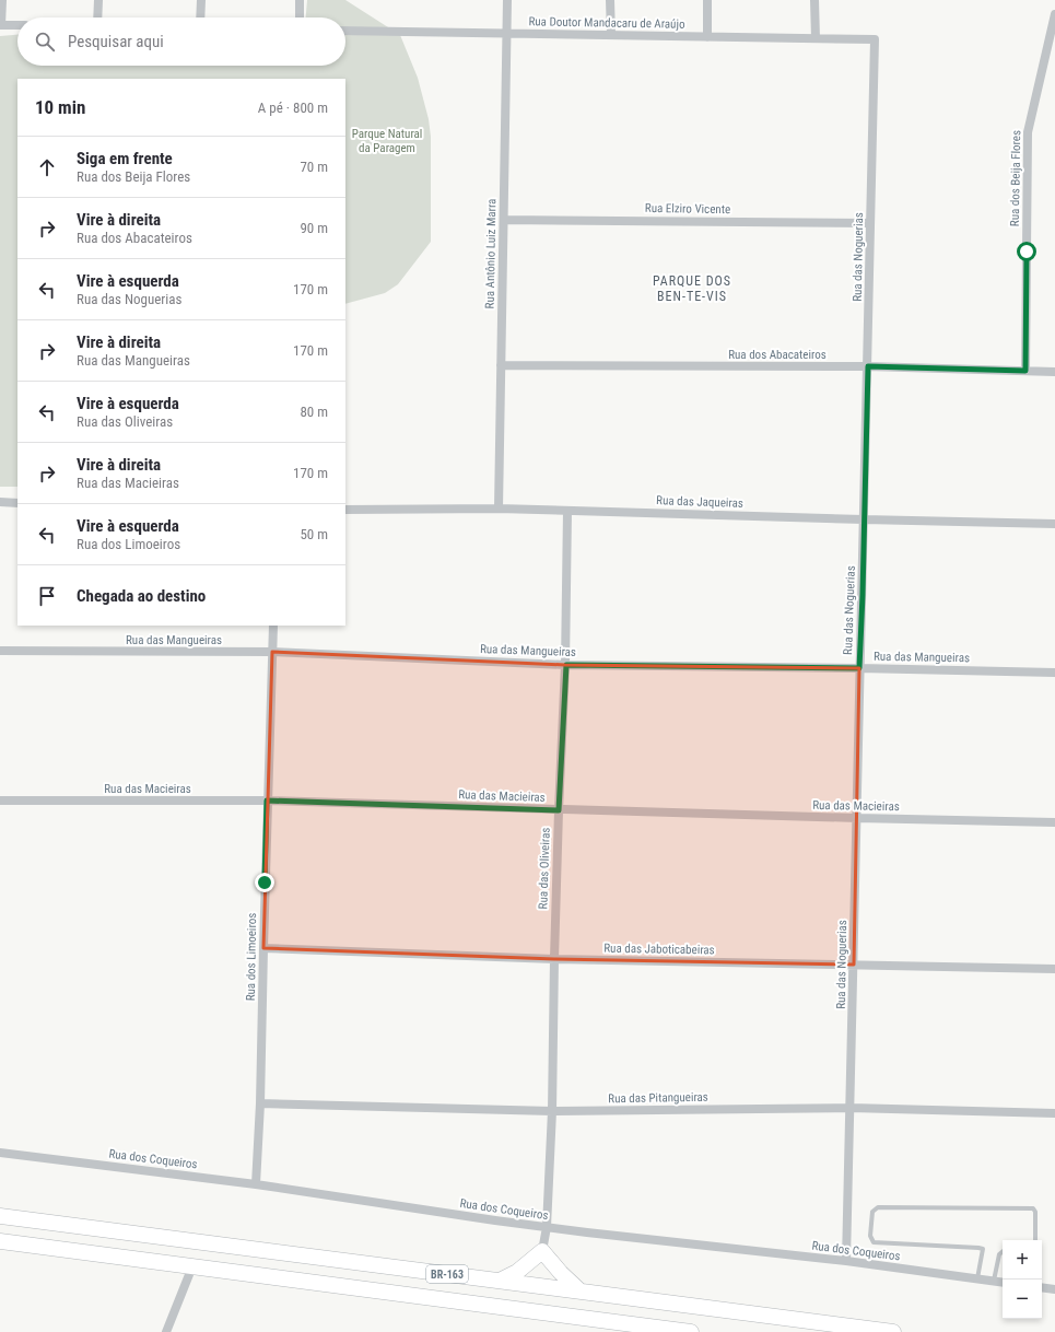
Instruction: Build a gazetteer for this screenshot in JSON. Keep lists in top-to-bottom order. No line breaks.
{"streets":{"highway":["BR-163"],"street":["Rua Doutor Mandacaru de Araújo","Rua dos Beija Flores","Rua Elziro Vicente","Rua Antônio Luiz Marra","Rua das Noguerias","Rua dos Abacateiros","Rua das Jaqueiras","Rua das Mangueiras","Rua das Macieiras","Rua das Oliveiras","Rua das Jaboticabeiras","Rua dos Limoeiros","Rua das Pitangueiras","Rua dos Coqueiros"]},"crossings":[["Rua Doutor Mandacaru de Araújo","Rua Antônio Luiz Marra"],["Rua Doutor Mandacaru de Araújo","Rua das Noguerias"],["Rua dos Beija Flores","Rua dos Abacateiros"],["Rua Elziro Vicente","Rua Antônio Luiz Marra"],["Rua Elziro Vicente","Rua das Noguerias"],["Rua Antônio Luiz Marra","Rua dos Abacateiros"],["Rua Antônio Luiz Marra","Rua das Jaqueiras"],["Rua das Noguerias","Rua dos Abacateiros"],["Rua das Noguerias","Rua das Jaqueiras"],["Rua das Noguerias","Rua das Mangueiras"],["Rua das Noguerias","Rua das Macieiras"],["Rua das Noguerias","Rua das Jaboticabeiras"],["Rua das Noguerias","Rua das Pitangueiras"],["Rua das Noguerias","Rua dos Coqueiros"],["Rua das Jaqueiras","Rua das Oliveiras"],["Rua das Mangueiras","Rua das Oliveiras"],["Rua das Mangueiras","Rua dos Limoeiros"],["Rua das Macieiras","Rua das Oliveiras"],["Rua das Macieiras","Rua dos Limoeiros"],["Rua das Oliveiras","Rua das Jaboticabeiras"],["Rua das Oliveiras","Rua das Pitangueiras"],["Rua das Oliveiras","Rua dos Coqueiros"],["Rua das Jaboticabeiras","Rua dos Limoeiros"],["Rua dos Limoeiros","Rua das Pitangueiras"],["Rua dos Limoeiros","Rua dos Coqueiros"]],"districts":["PARQUE DOS BEN-TE-VIS"],"parks":["Parque Natural da Paragem"],"page":{"search":"Pesquisar aqui","heading":["10 min","A pé · 800 m"],"list":[["Siga em frente","Rua dos Beija Flores","70 m"],["Vire à direita","Rua dos Abacateiros","90 m"],["Vire à esquerda","Rua das Noguerias","170 m"],["Vire à direita","Rua das Mangueiras","170 m"],["Vire à esquerda","Rua das Oliveiras","80 m"],["Vire à direita","Rua das Macieiras","170 m"],["Vire à esquerda","Rua dos Limoeiros","50 m"],"Chegada ao destino"],"map_buttons":["+","−"]}}
